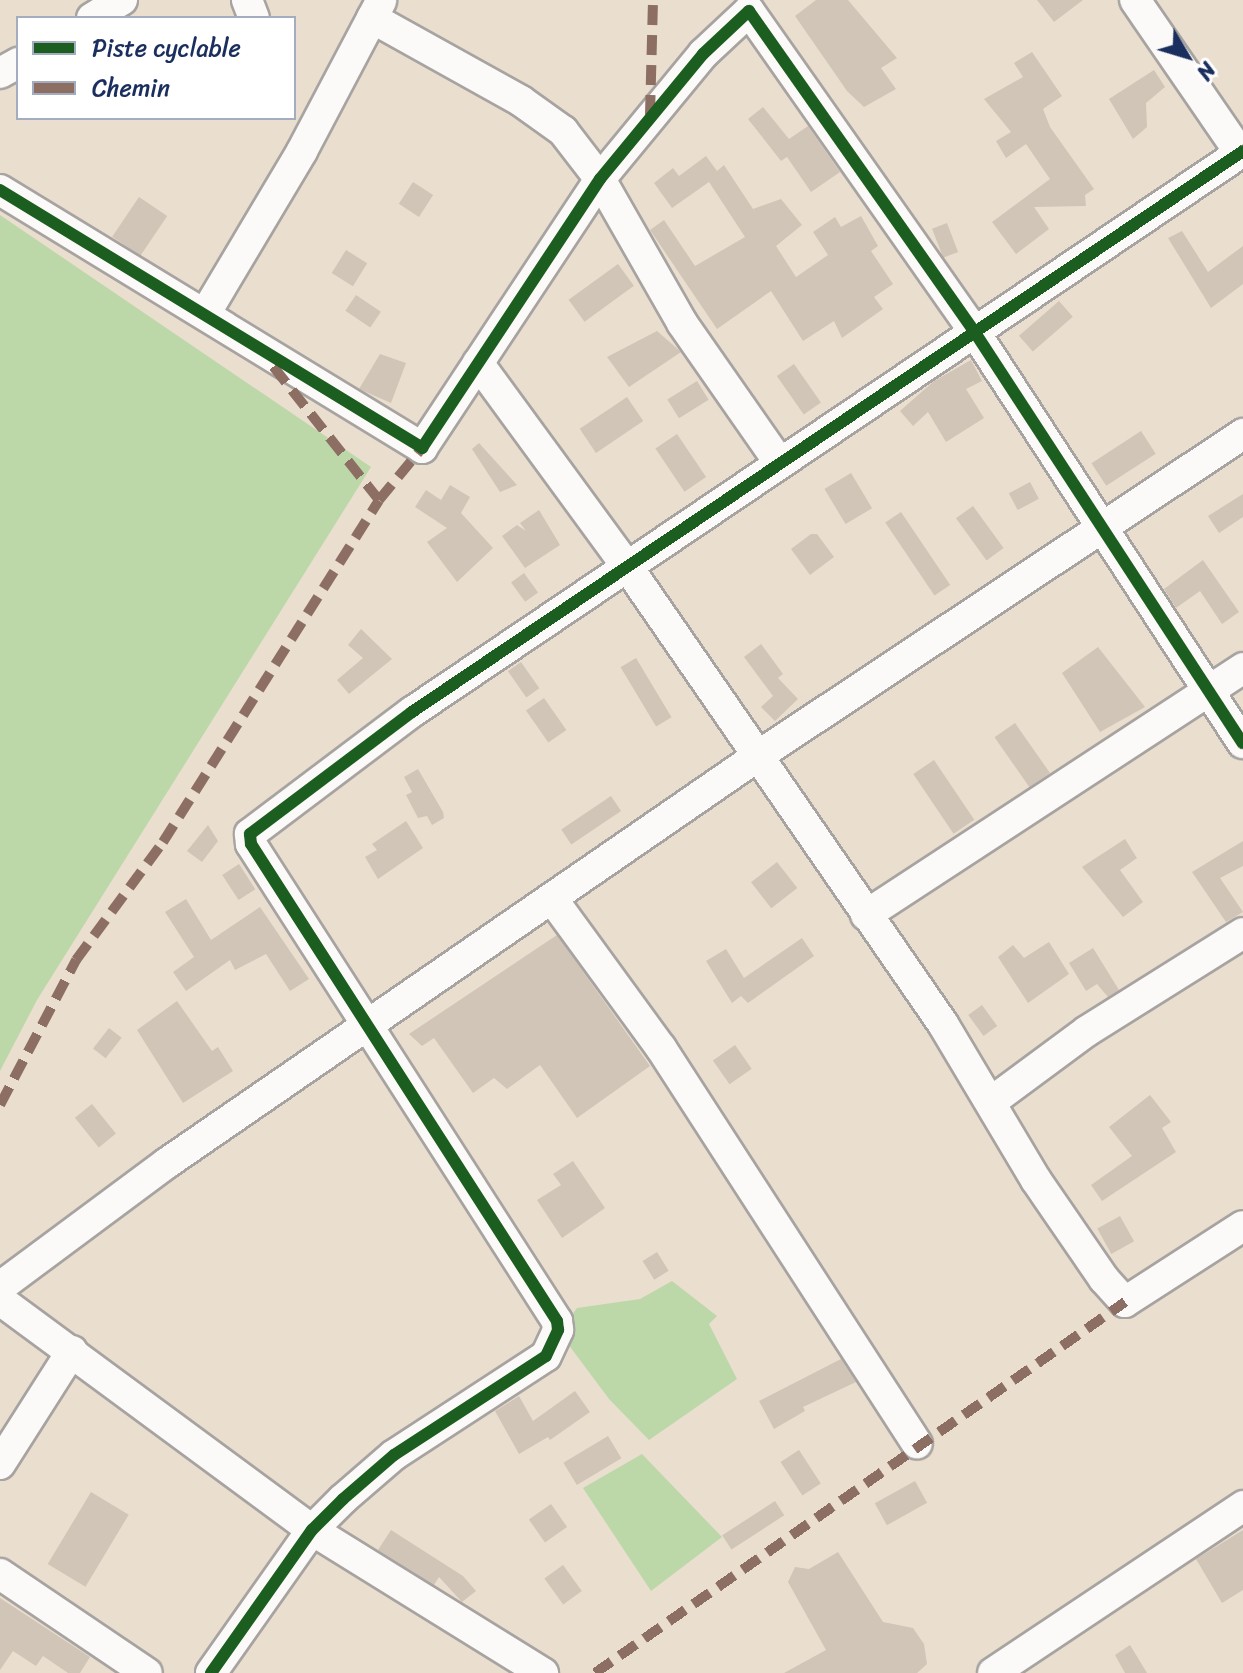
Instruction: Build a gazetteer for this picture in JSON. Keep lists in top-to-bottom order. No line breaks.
{"legend":["Piste cyclable","Chemin"],"north":"bottom right"}
